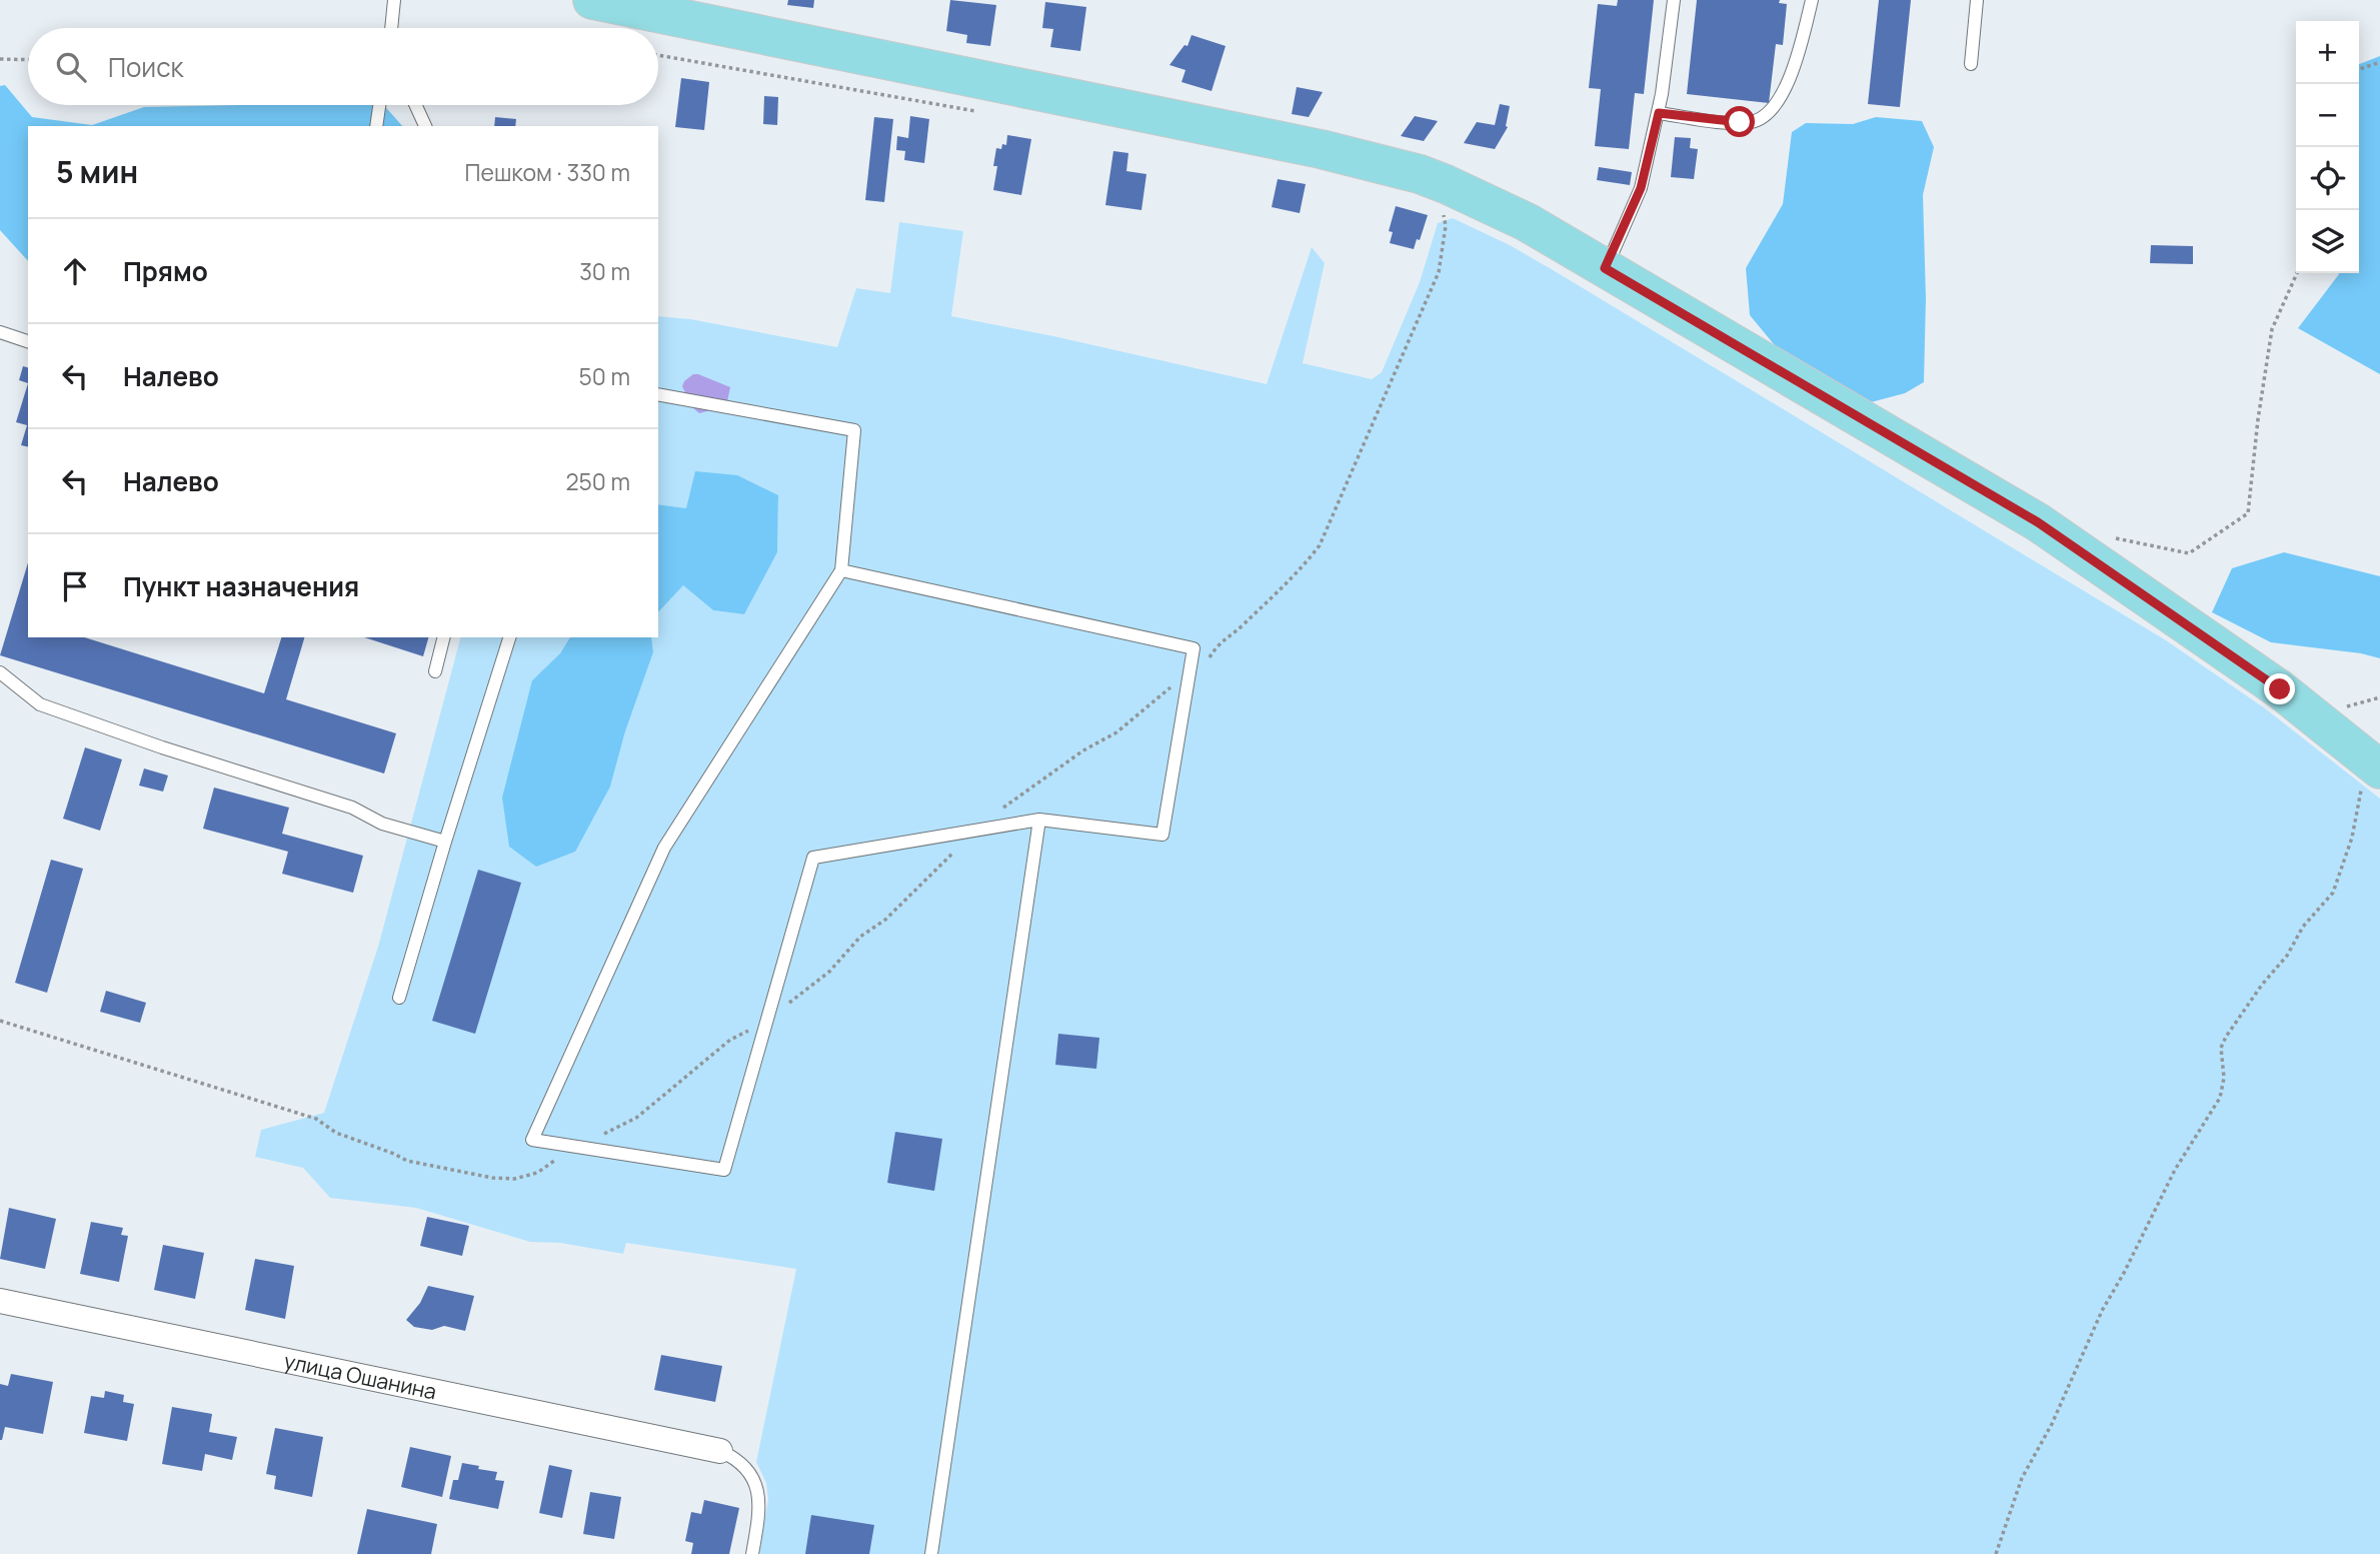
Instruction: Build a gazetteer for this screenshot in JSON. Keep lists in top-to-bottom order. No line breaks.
{"streets":{"street":["улица Ошанина"]},"page":{"map_buttons":["+","−"],"search":"Поиск","heading":["5 мин","Пешком · 330 m"],"list":[["Прямо","30 m"],["Налево","50 m"],["Налево","250 m"],"Пункт назначения"]}}
